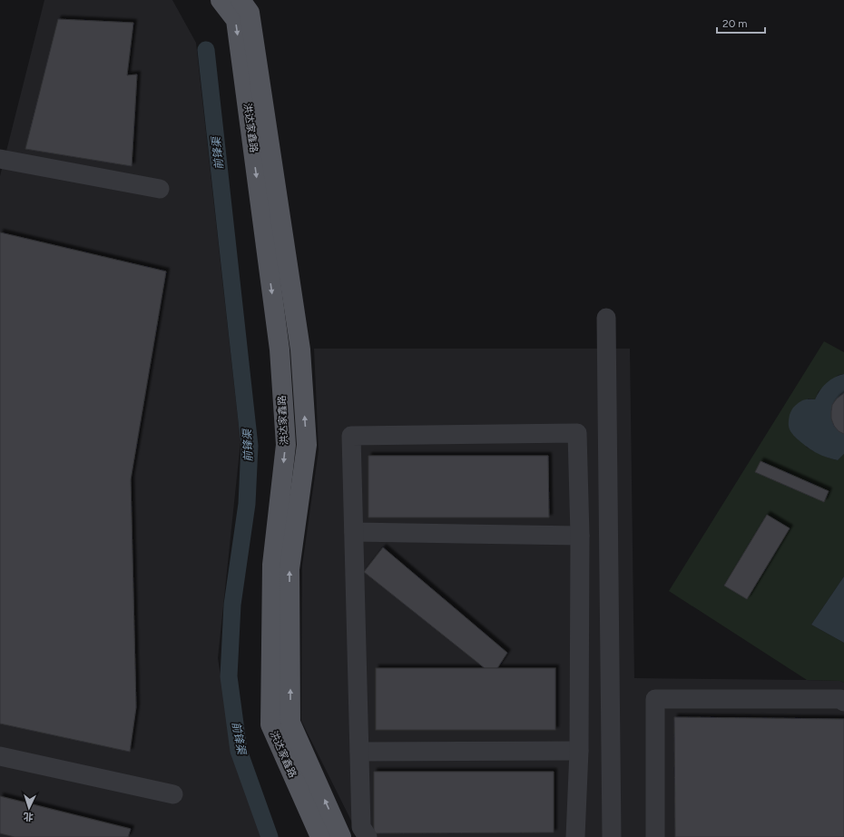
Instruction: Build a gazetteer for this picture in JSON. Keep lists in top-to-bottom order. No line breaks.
{"streets":{"main road":["洪达家鑫路"]},"water":["前锋渠"],"scale_bar":"20 m","north":"bottom"}
